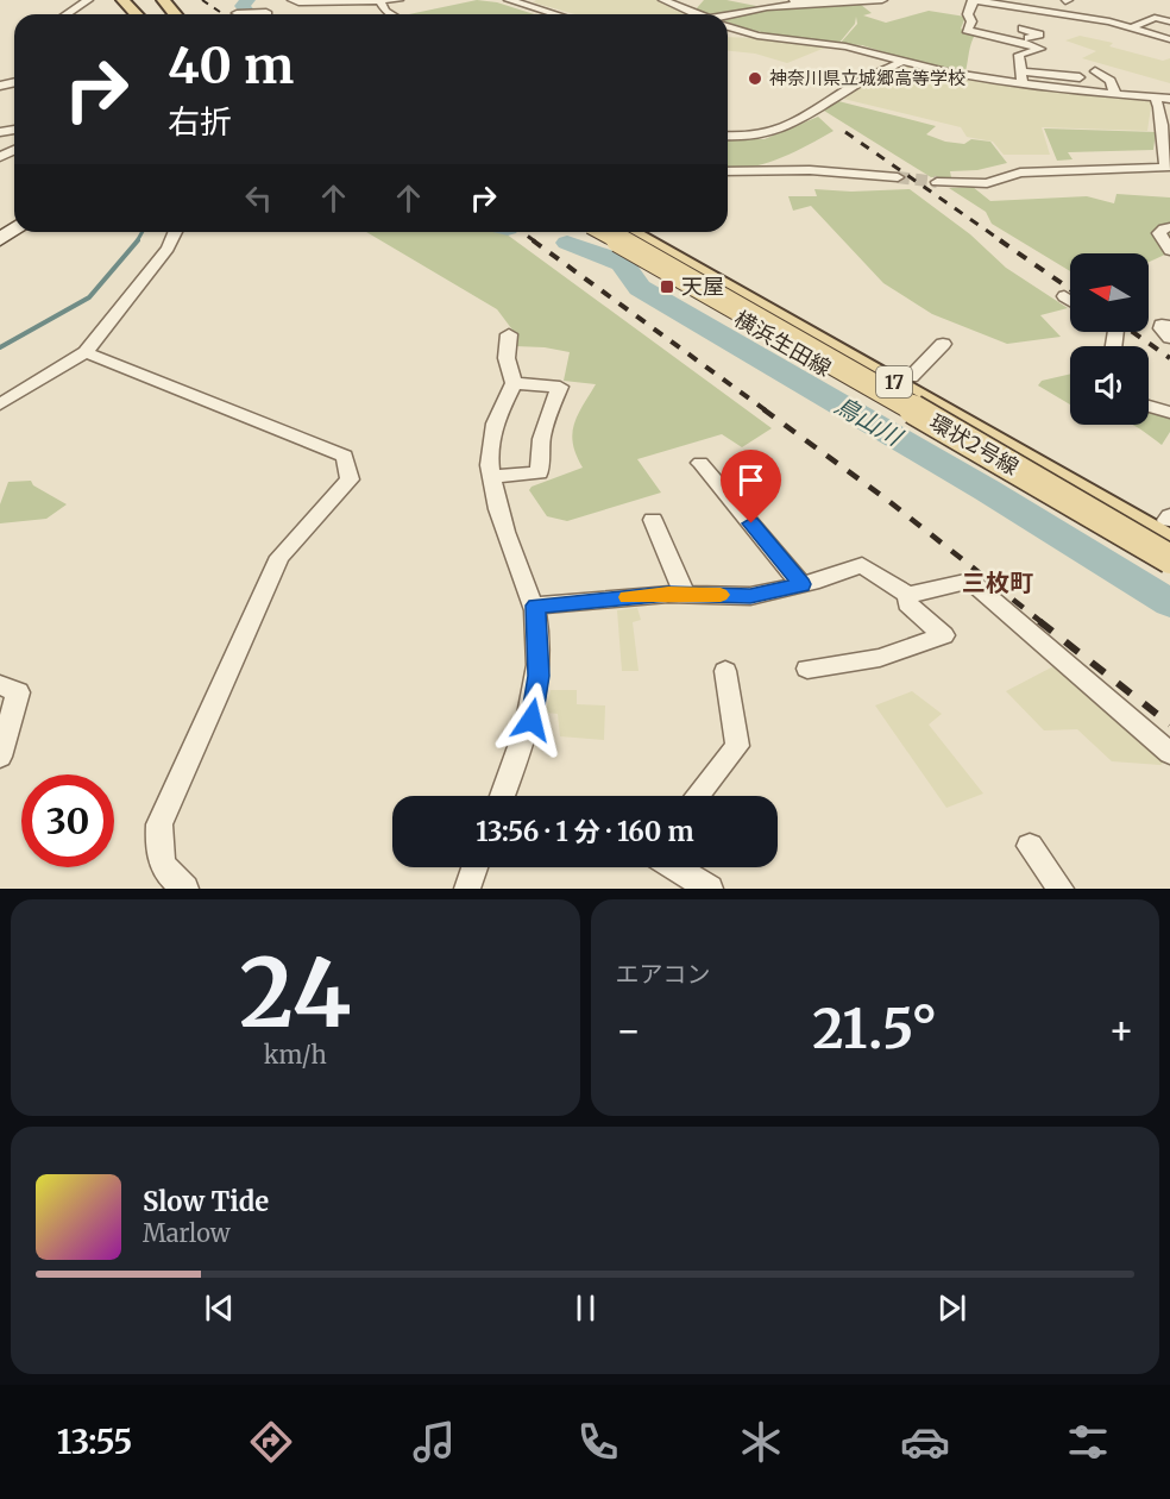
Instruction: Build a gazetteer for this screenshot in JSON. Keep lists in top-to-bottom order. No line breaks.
{"streets":{"main road":["横浜生田線","17","環状2号線"]},"crossings":[["横浜生田線","環状2号線"]],"districts":["三枚町"],"water":["鳥山川"],"places":{"other":["神奈川県立城郷高等学校"],"transit":["天屋"]},"north":"left","page":{"turn":["40 m","右折"],"limit":"30","trip":"13:56 · 1 分 · 160 m","tile":[["24","km/h"],"エアコン"],"heat":["−","21.5°","+"],"song":["Slow Tide","Marlow"],"tabs":"13:55"}}
